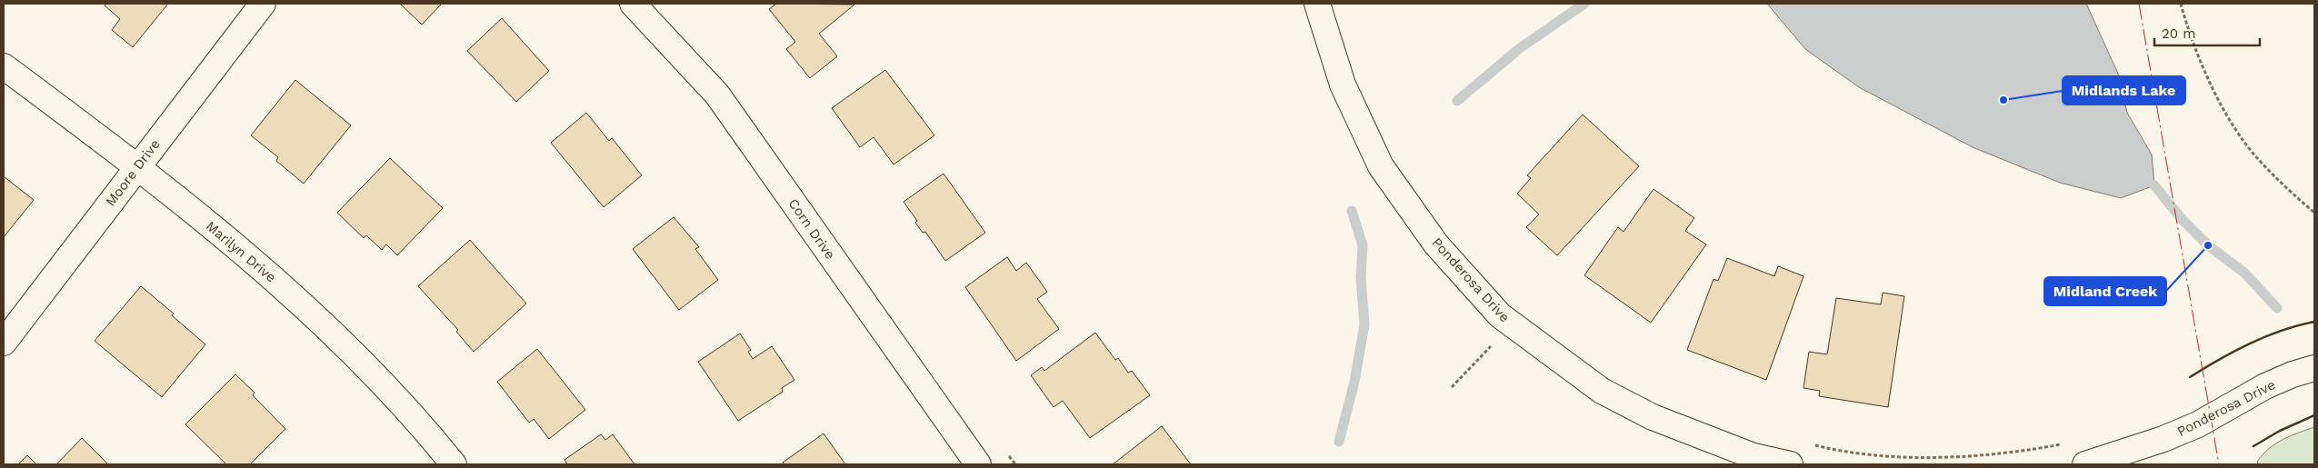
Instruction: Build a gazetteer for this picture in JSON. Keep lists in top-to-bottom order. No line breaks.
{"streets":{"street":["Moore Drive","Corn Drive","Marilyn Drive","Ponderosa Drive"]},"crossings":[["Moore Drive","Marilyn Drive"]],"places":["Midlands Lake","Midland Creek"],"scale_bar":"20 m"}
